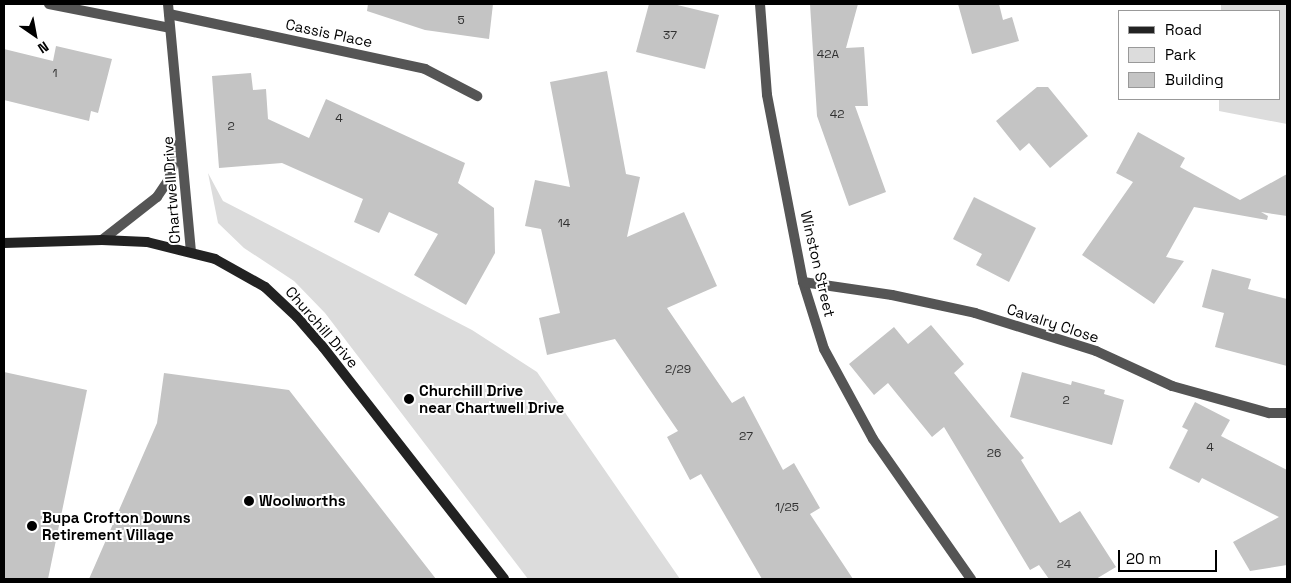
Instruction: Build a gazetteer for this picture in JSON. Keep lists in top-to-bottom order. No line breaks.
{"streets":{"main road":["Churchill Drive"],"street":["Cassis Place","Chartwell Drive","Winston Street","Cavalry Close"]},"crossings":[["Cassis Place","Chartwell Drive"],["Chartwell Drive","Churchill Drive"],["Winston Street","Cavalry Close"]],"places":["Churchill Drive near Chartwell Drive","Woolworths","Bupa Crofton Downs Retirement Village"],"house_numbers":["5","37","42A","1","42","4","2","14","2/29","2","27","4","26","1/25","24"],"legend":["Road","Park","Building"],"scale_bar":"20 m","north":"bottom right"}
